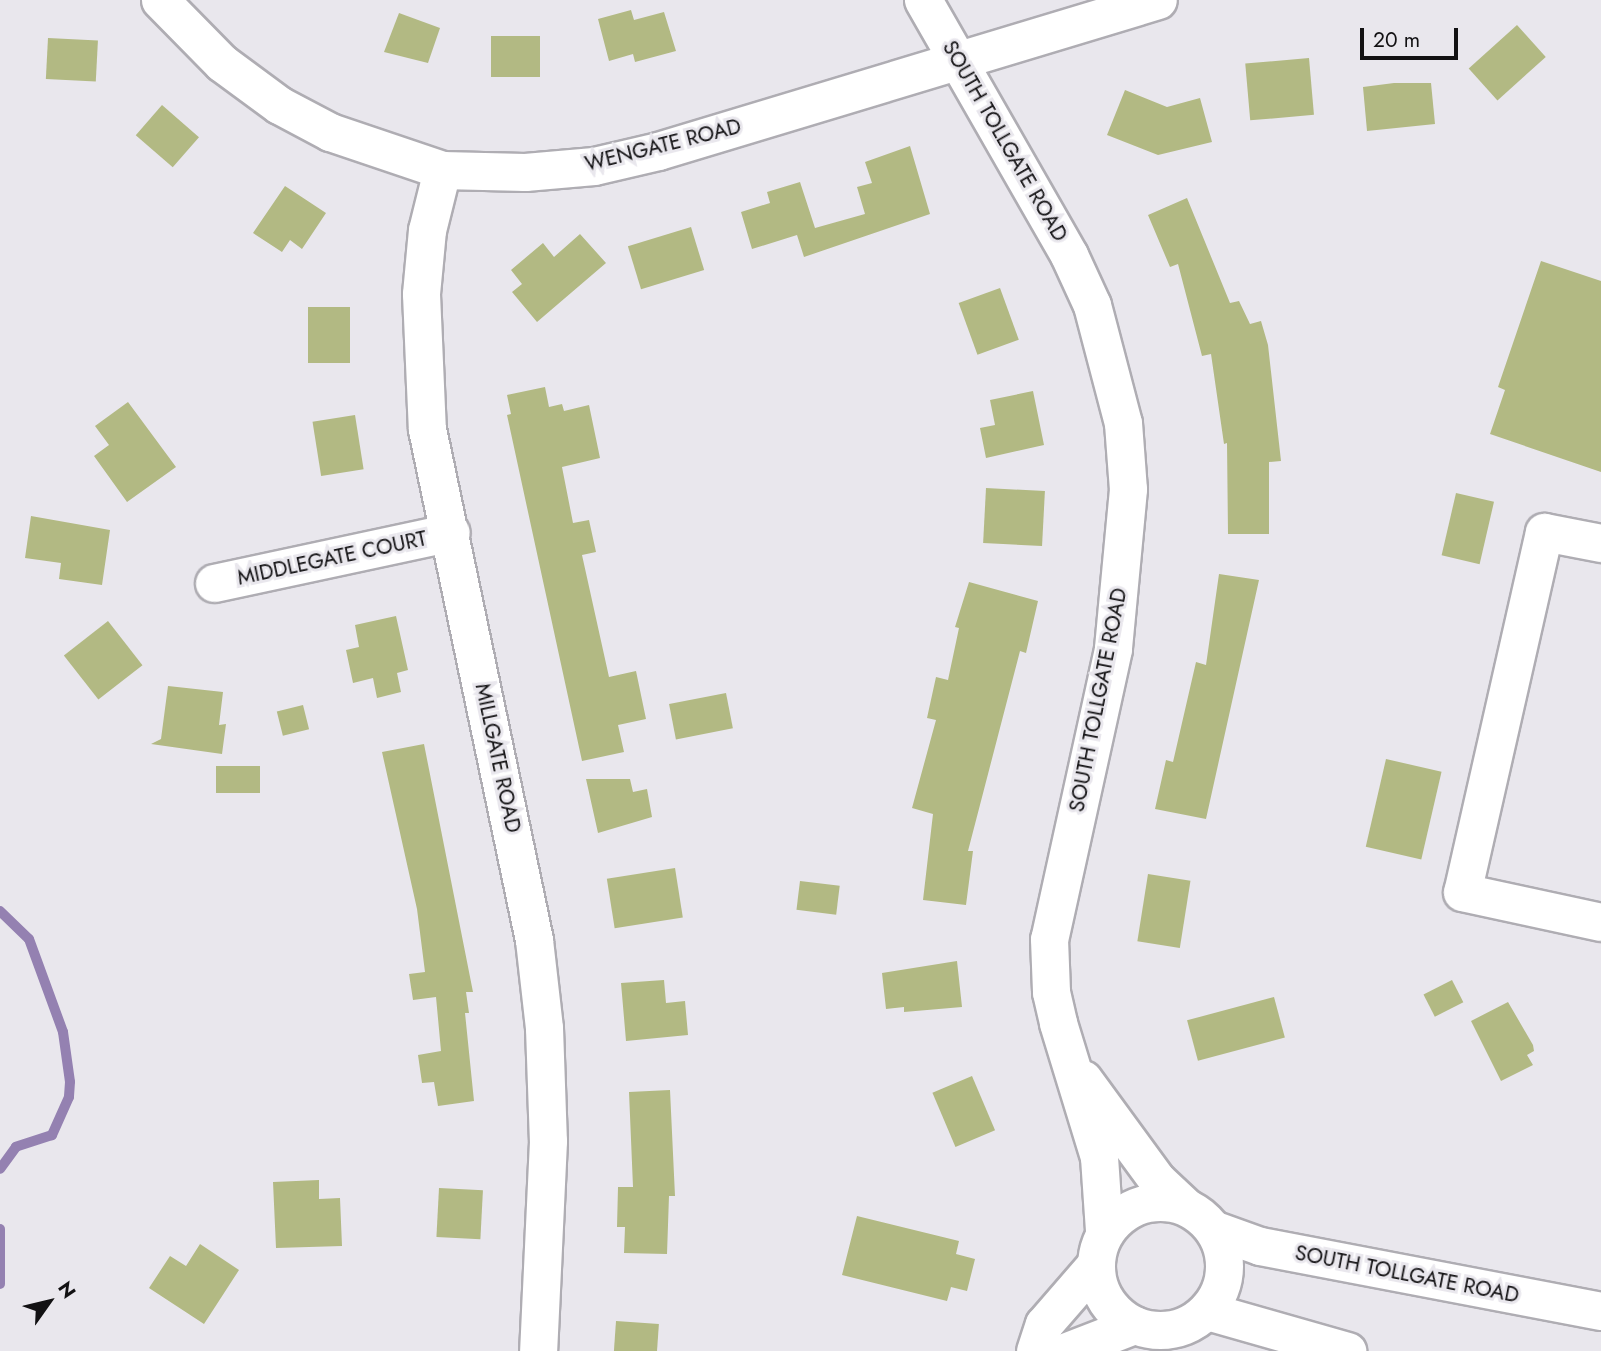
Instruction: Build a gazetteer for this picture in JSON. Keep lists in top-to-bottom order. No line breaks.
{"streets":{"street":["SOUTH TOLLGATE ROAD","WENGATE ROAD","MIDDLEGATE COURT","MILLGATE ROAD"]},"crossings":[["SOUTH TOLLGATE ROAD","WENGATE ROAD"],["WENGATE ROAD","MILLGATE ROAD"],["MIDDLEGATE COURT","MILLGATE ROAD"]],"scale_bar":"20 m","north":"top right"}
